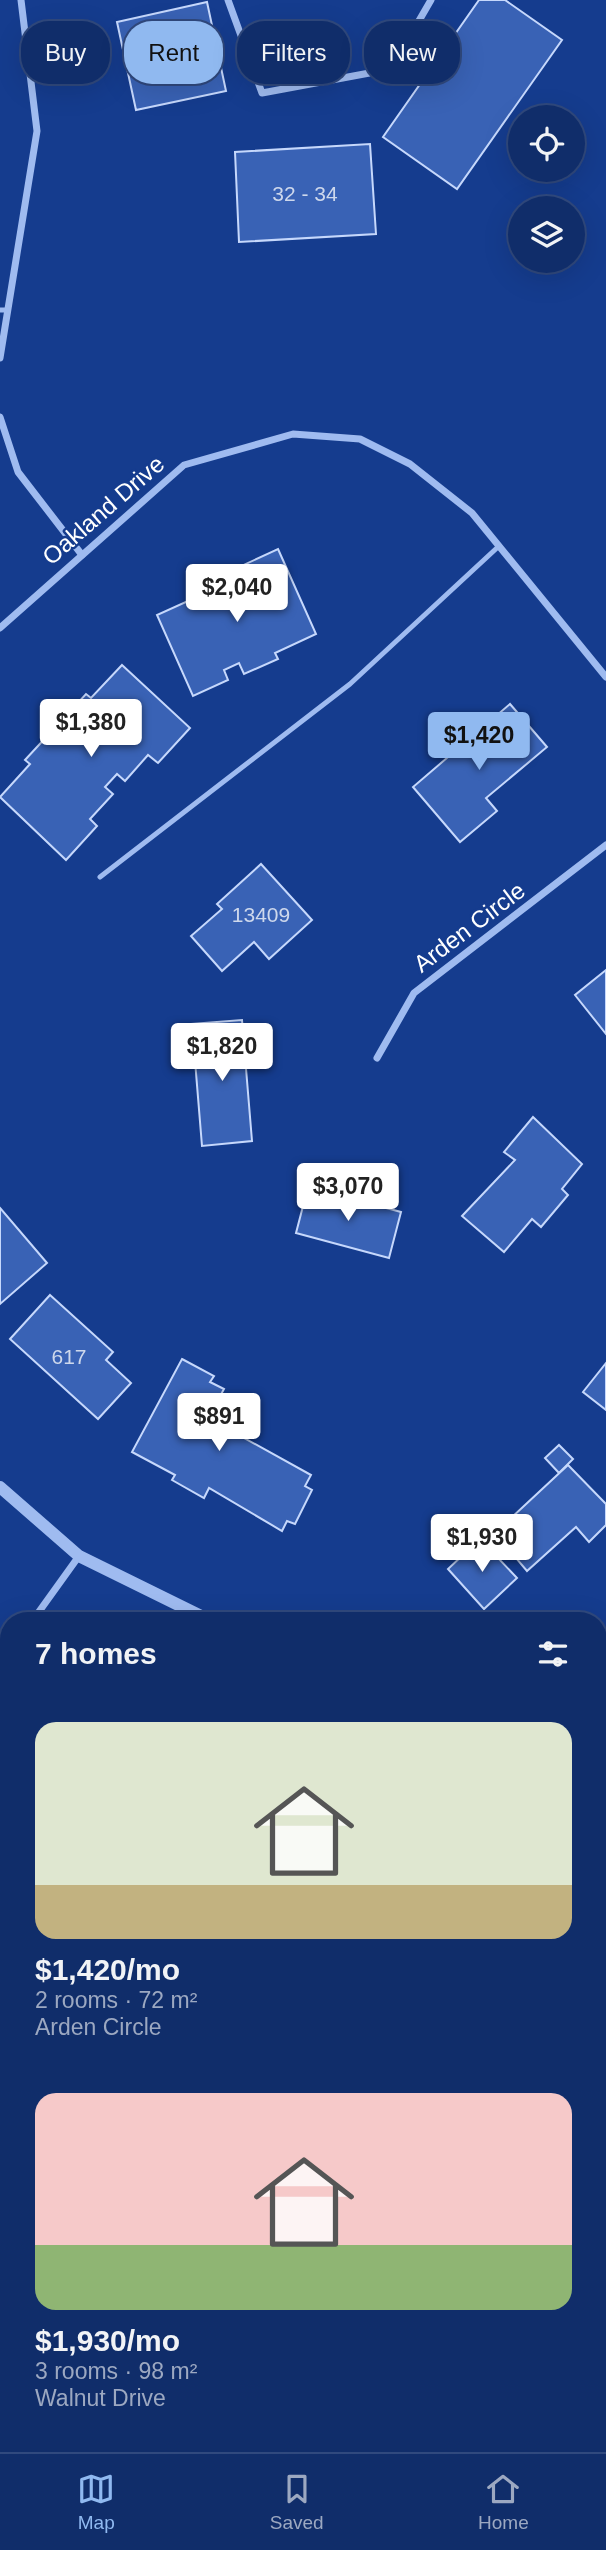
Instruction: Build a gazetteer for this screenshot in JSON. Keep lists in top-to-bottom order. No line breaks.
{"streets":{"street":["Oakland Drive","Arden Circle"]},"house_numbers":["32 - 34","13409","617"],"page":{"chip":["Buy","Rent","Filters","New"],"price":["$2,040","$1,380","$1,420","$1,820","$3,070","$891","$1,930"],"heading":"7 homes","list":[{"name":"$1,420/mo","note":"2 rooms · 72 m² · Arden Circle"},{"name":"$1,930/mo","note":"3 rooms · 98 m² · Walnut Drive"}],"tabs":["Map","Saved","Home"]}}
